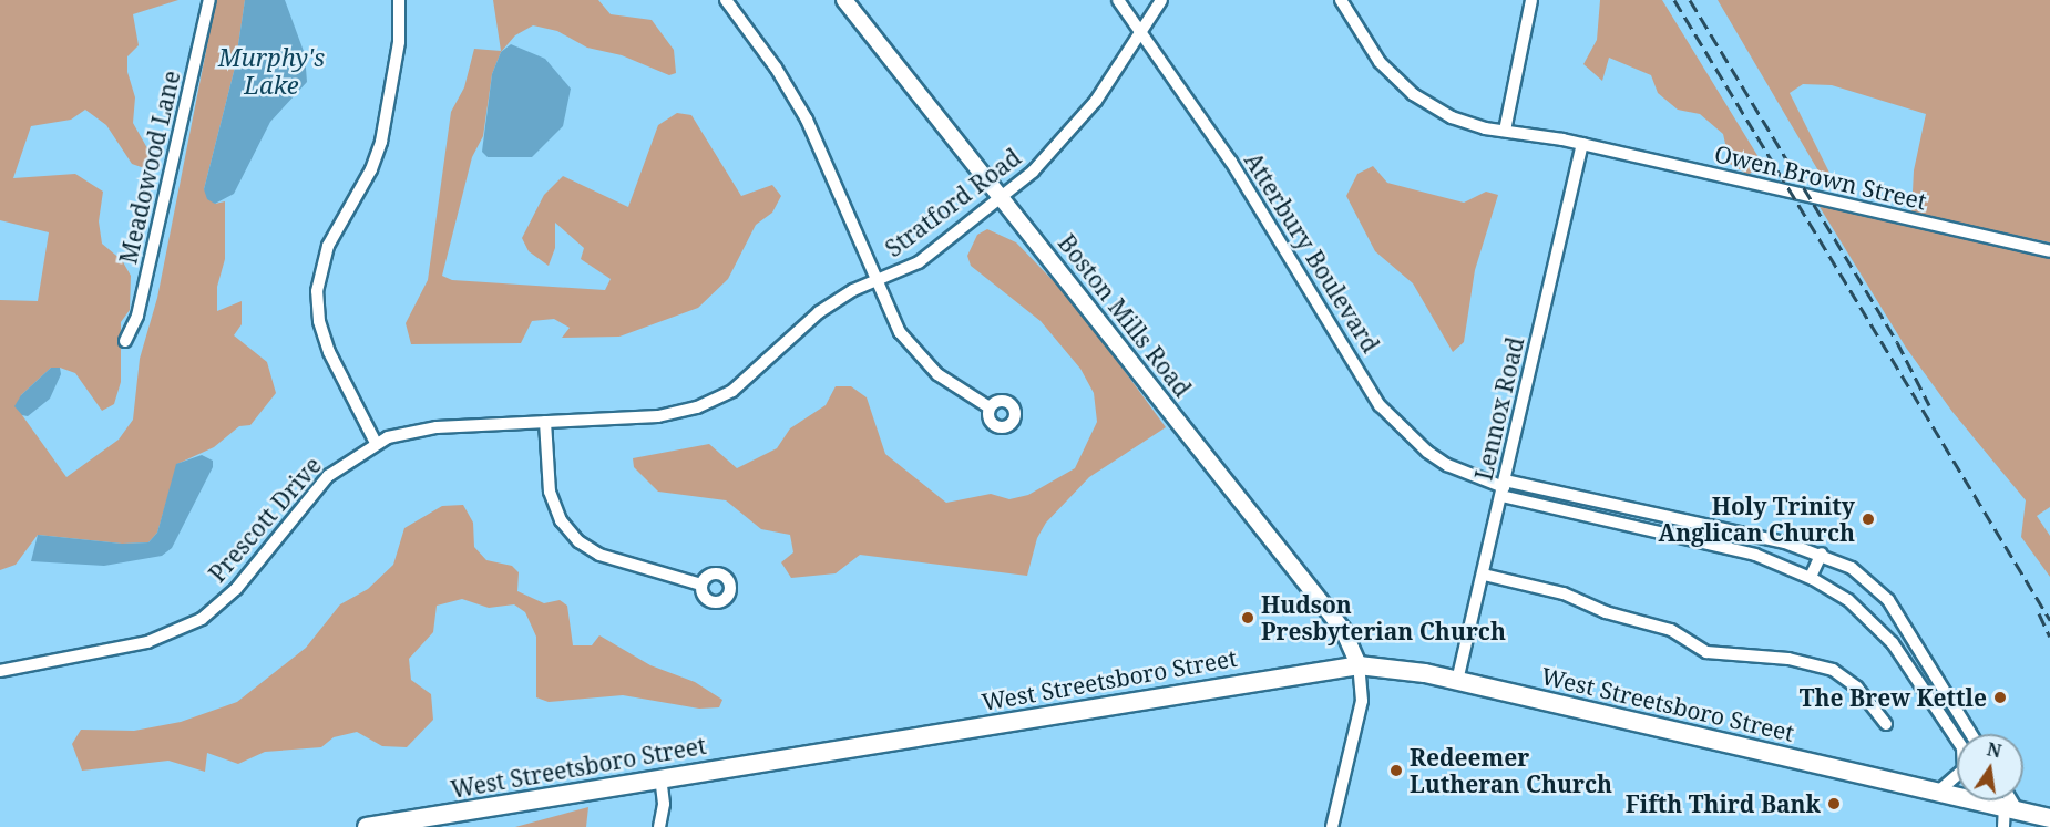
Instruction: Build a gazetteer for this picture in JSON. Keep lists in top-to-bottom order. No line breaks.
{"streets":{"main road":["West Streetsboro Street"],"street":["Meadowood Lane","Owen Brown Street","Stratford Road","Atterbury Boulevard","Boston Mills Road","Lennox Road","Prescott Drive"]},"crossings":[["Owen Brown Street","Lennox Road"],["Stratford Road","Atterbury Boulevard"],["Stratford Road","Boston Mills Road"],["Stratford Road","Prescott Drive"],["Atterbury Boulevard","Lennox Road"],["Atterbury Boulevard","West Streetsboro Street"],["Boston Mills Road","West Streetsboro Street"],["Lennox Road","West Streetsboro Street"]],"water":["Murphy's Lake"],"places":["Holy Trinity Anglican Church","Hudson Presbyterian Church","The Brew Kettle","Redeemer Lutheran Church","Fifth Third Bank"],"north":"top"}
